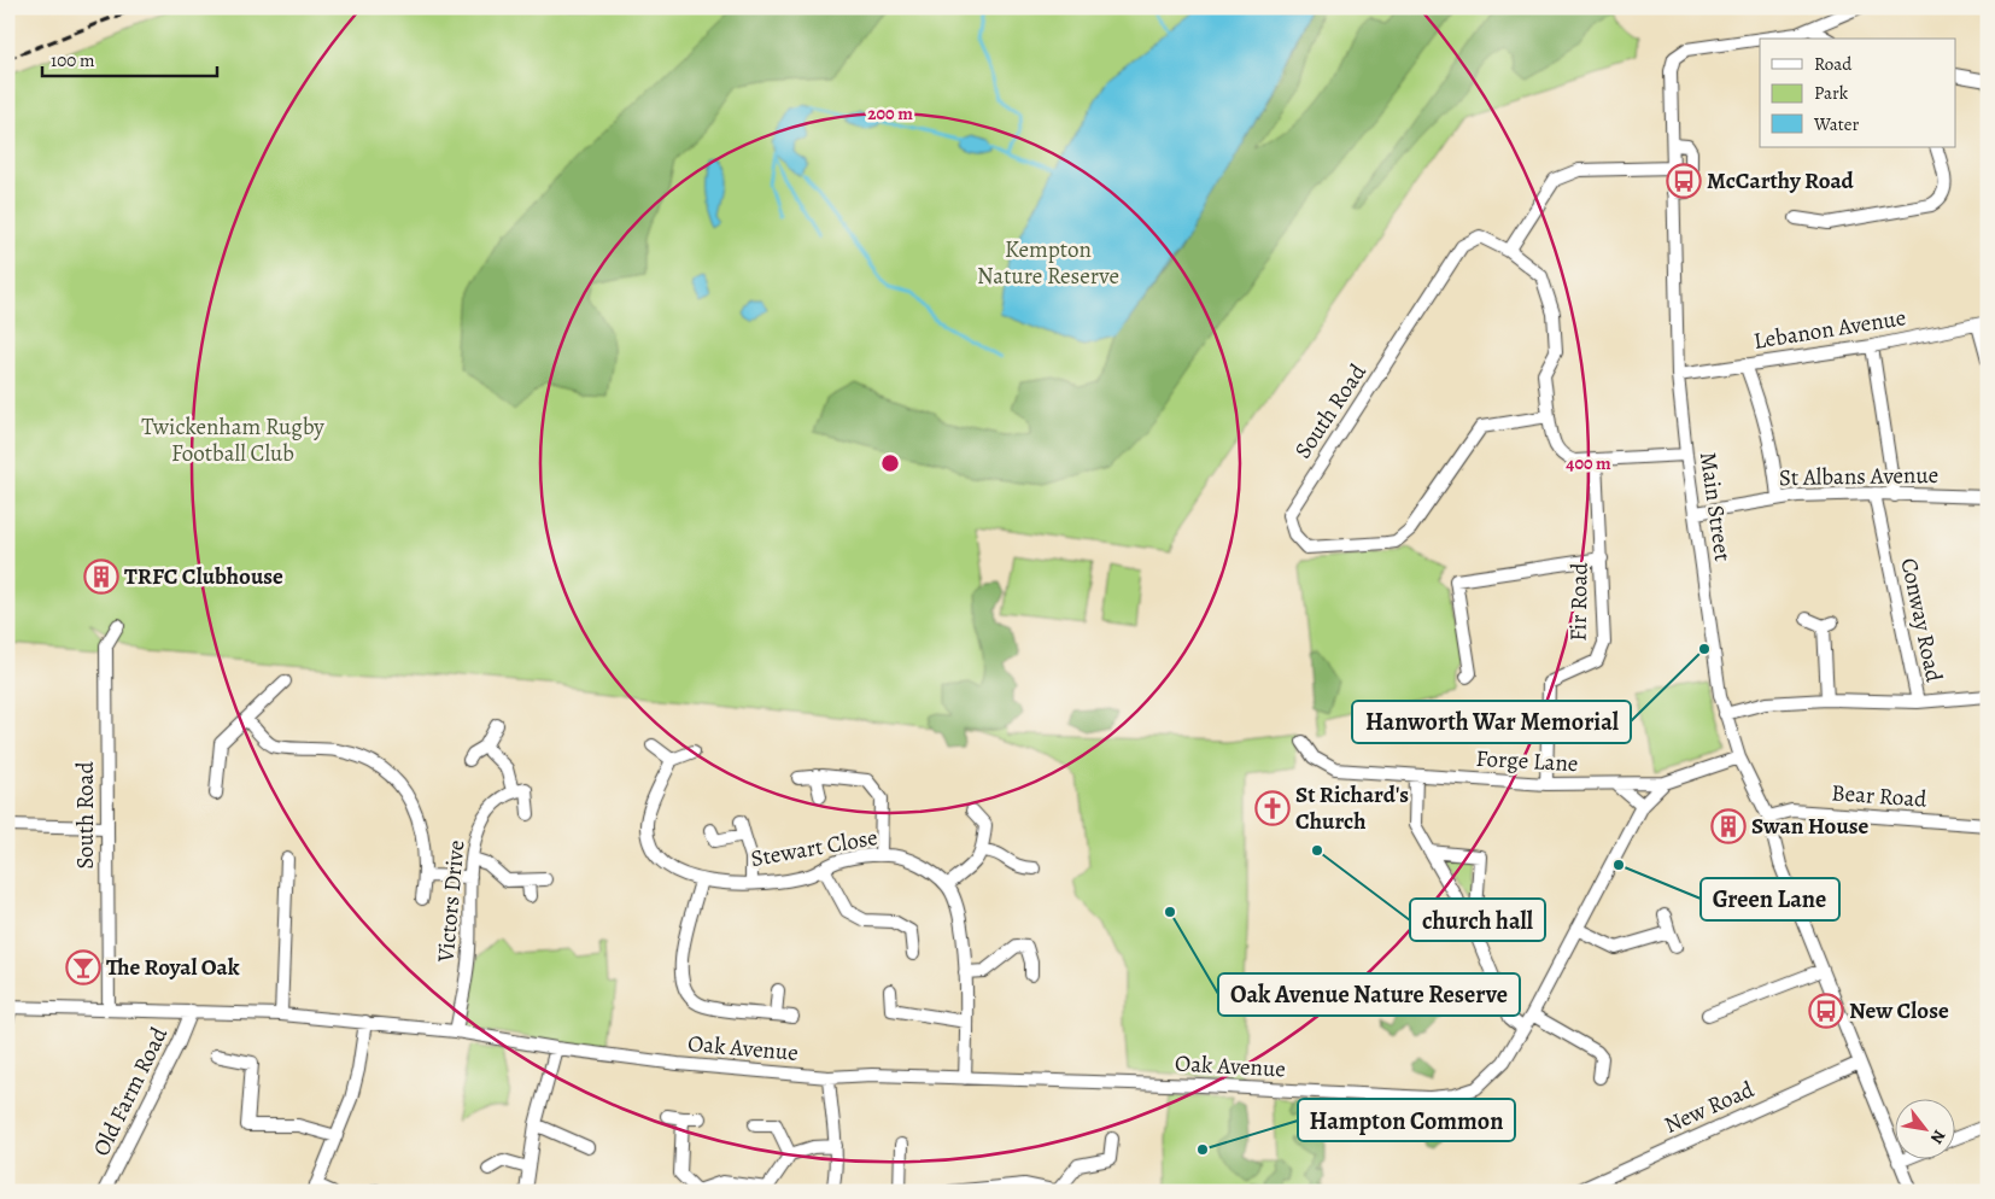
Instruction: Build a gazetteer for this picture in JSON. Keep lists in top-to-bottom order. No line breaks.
{"streets":{"street":["Lebanon Avenue","South Road","St Albans Avenue","Main Street","Fir Road","Conway Road","Forge Lane","Bear Road","Stewart Close","Victors Drive","Oak Avenue","Old Farm Road","New Road"]},"crossings":[["Lebanon Avenue","Main Street"],["South Road","Main Street"],["South Road","Fir Road"],["South Road","Oak Avenue"],["St Albans Avenue","Main Street"],["St Albans Avenue","Conway Road"],["Main Street","Conway Road"],["Main Street","Forge Lane"],["Main Street","Bear Road"],["Main Street","New Road"],["Fir Road","Forge Lane"],["Victors Drive","Oak Avenue"],["Oak Avenue","Old Farm Road"]],"parks":["Kempton Nature Reserve","Twickenham Rugby Football Club"],"places":{"bus stop":["McCarthy Road","New Close"],"building":["TRFC Clubhouse","Swan House"],"other":["Hanworth War Memorial","church hall","Green Lane","Oak Avenue Nature Reserve","Hampton Common"],"church":["St Richard's Church"],"bar":["The Royal Oak"]},"legend":["Road","Park","Water"],"scale_bar":"100 m","north":"bottom right","rings":["200 m","400 m"]}
